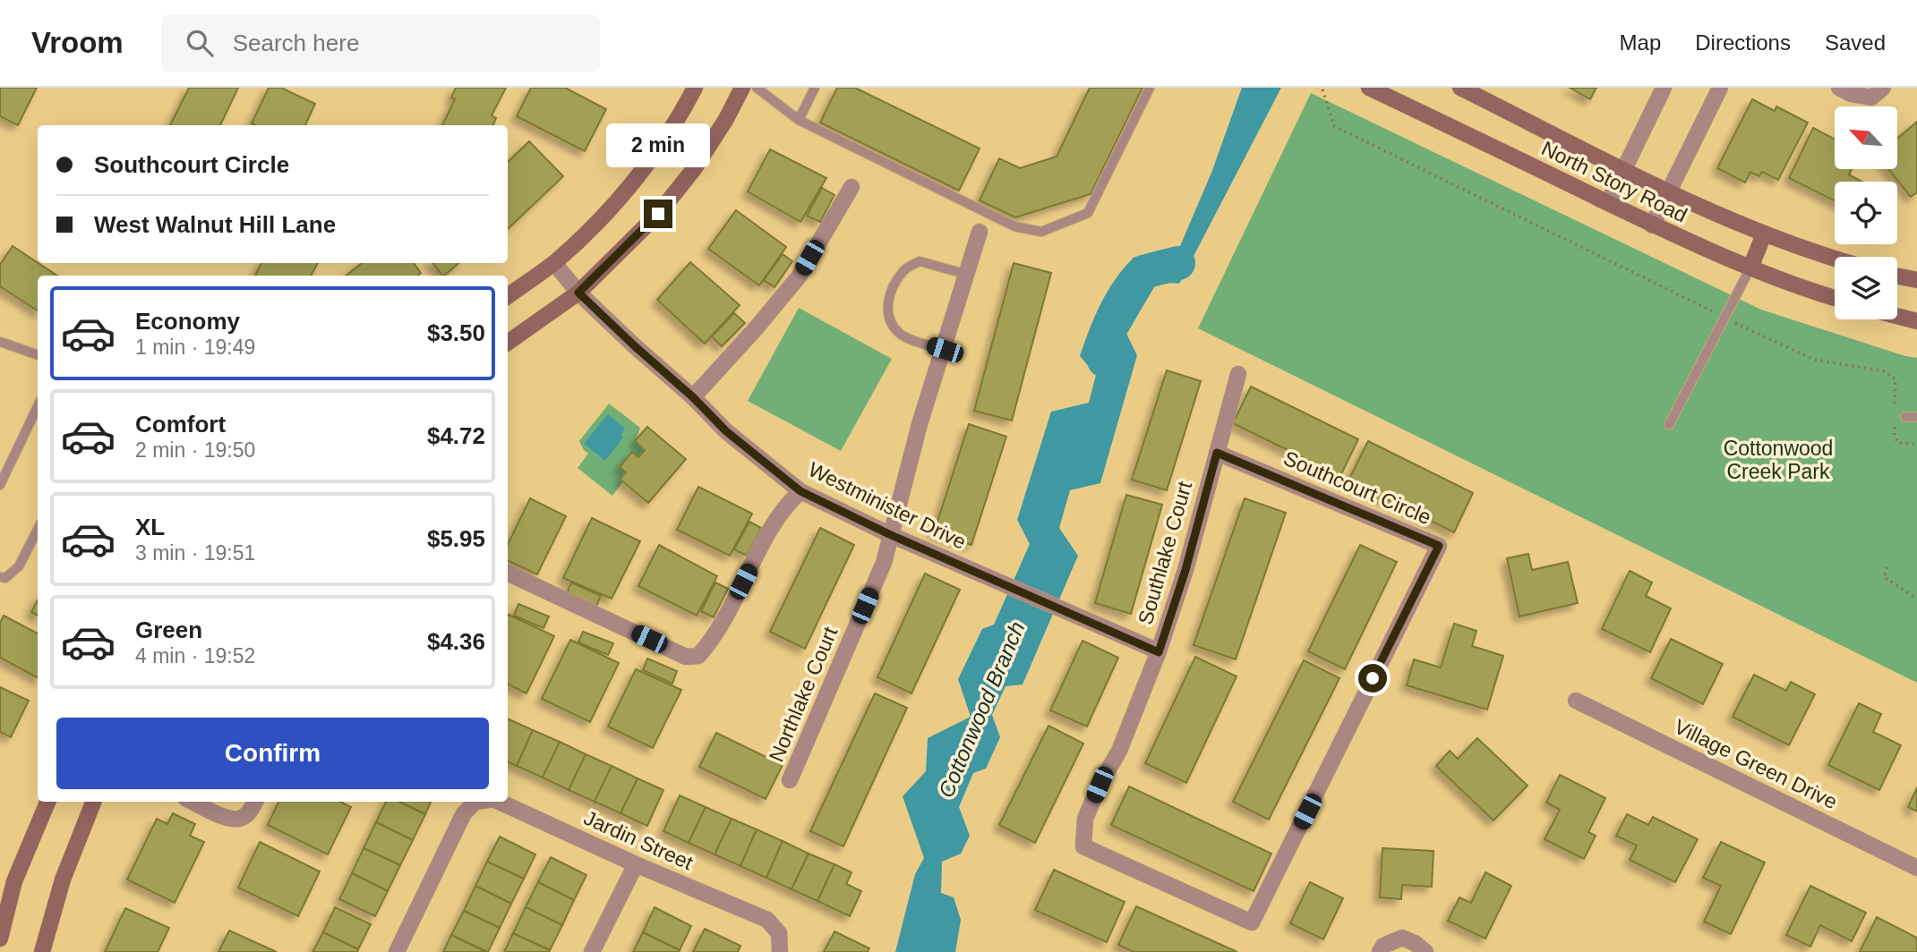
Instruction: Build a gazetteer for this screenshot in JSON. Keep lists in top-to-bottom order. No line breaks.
{"streets":{"main road":["North Story Road"],"street":["Southcourt Circle","Westminister Drive","Southlake Court","Northlake Court","Village Green Drive","Jardin Street"]},"crossings":[["Southcourt Circle","Southlake Court"],["Westminister Drive","Southlake Court"],["Westminister Drive","Northlake Court"]],"water":["Cottonwood Branch"],"parks":["Cottonwood Creek Park"],"north":"top left","page":{"header":"Vroom","search":"Search here","nav":["Map","Directions","Saved"],"bubble":"2 min","banner":["Southcourt Circle","West Walnut Hill Lane"],"list":[{"name":"Economy","note":"1 min · 19:49","value":"$3.50"},{"name":"Comfort","note":"2 min · 19:50","value":"$4.72"},{"name":"XL","note":"3 min · 19:51","value":"$5.95"},{"name":"Green","note":"4 min · 19:52","value":"$4.36"}],"buttons":"Confirm"}}
